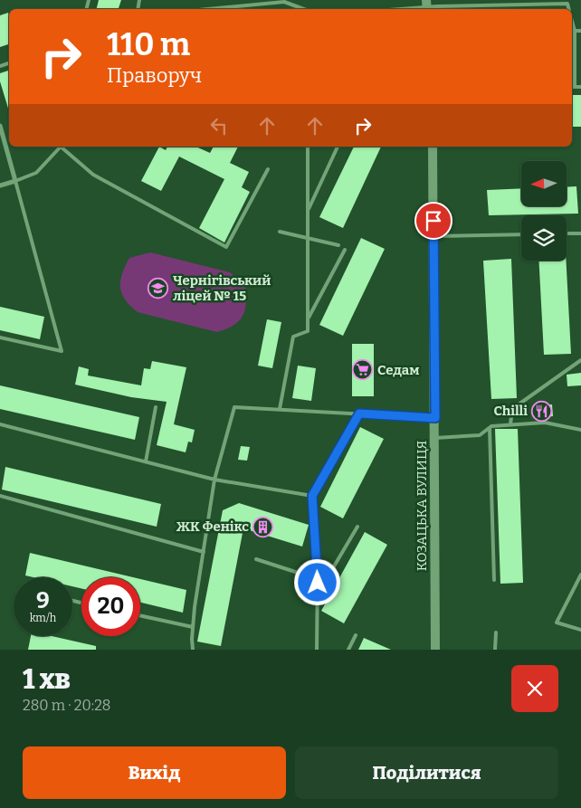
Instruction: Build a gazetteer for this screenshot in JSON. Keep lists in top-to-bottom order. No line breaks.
{"streets":{"main road":["КОЗАЦЬКА ВУЛИЦЯ"]},"places":{"school or university":["Чернігівський ліцей № 15"],"supermarket":["Седам"],"restaurant":["Chilli"],"building":["ЖК Фенікс"]},"north":"left","page":{"turn":["110 m","Праворуч"],"speed":"9 km/h","limit":"20","heading":["1 хв","280 m · 20:28"],"buttons":["Вихід","Поділитися"]}}
